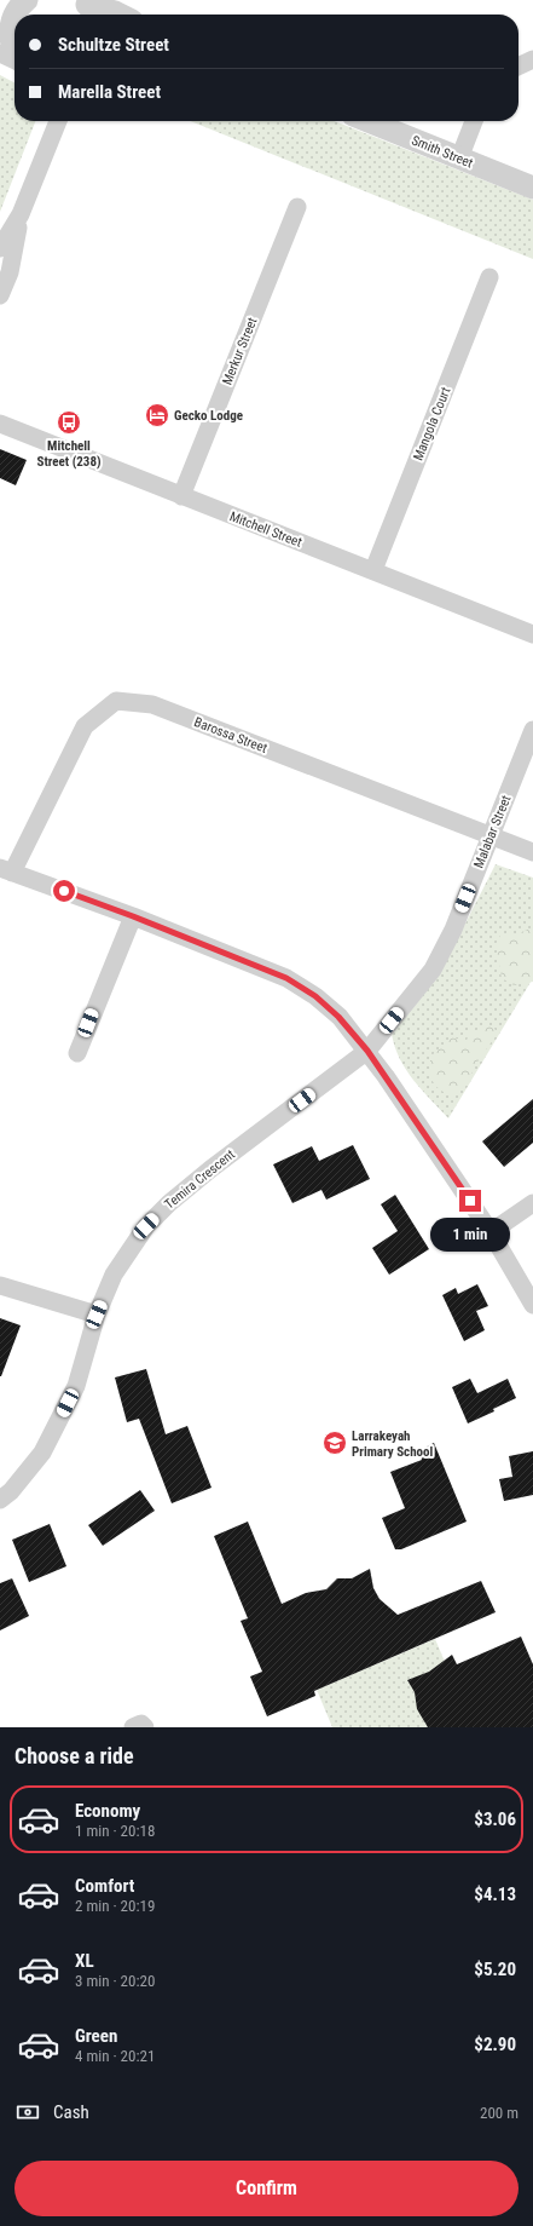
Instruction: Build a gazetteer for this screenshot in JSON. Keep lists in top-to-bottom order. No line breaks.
{"streets":{"street":["Smith Street","Merkur Street","Mangola Court","Mitchell Street","Barossa Street","Malabar Street","Temira Crescent"]},"crossings":[["Merkur Street","Mitchell Street"],["Mangola Court","Mitchell Street"],["Barossa Street","Malabar Street"],["Malabar Street","Temira Crescent"]],"places":{"hotel":["Gecko Lodge"],"bus stop":["Mitchell Street (238)"],"school or university":["Larrakeyah Primary School"]},"page":{"banner":["Schultze Street","Marella Street"],"bubble":"1 min","heading":"Choose a ride","list":[{"name":"Economy","note":"1 min · 20:18","value":"$3.06"},{"name":"Comfort","note":"2 min · 20:19","value":"$4.13"},{"name":"XL","note":"3 min · 20:20","value":"$5.20"},{"name":"Green","note":"4 min · 20:21","value":"$2.90"}],"pay":["Cash","200 m"],"buttons":"Confirm"}}
